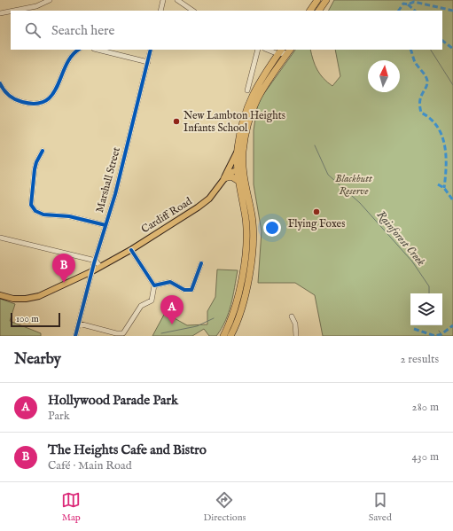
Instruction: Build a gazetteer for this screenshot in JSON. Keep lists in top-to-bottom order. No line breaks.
{"streets":{"main road":["Cardiff Road"],"street":["Marshall Street"]},"crossings":[["Marshall Street","Cardiff Road"]],"water":["Rainforest Creek"],"parks":["Blackbutt Reserve"],"places":["New Lambton Heights Infants School","Flying Foxes"],"scale_bar":"100 m","north":"top","page":{"search":"Search here","pins":["B","A"],"scale":"100 m","heading":["Nearby","2 results"],"list":[{"mark":"A","name":"Hollywood Parade Park","note":"Park","value":"280 m"},{"mark":"B","name":"The Heights Cafe and Bistro","note":"Café · Main Road","value":"430 m"}],"nav":["Map","Directions","Saved"]}}
